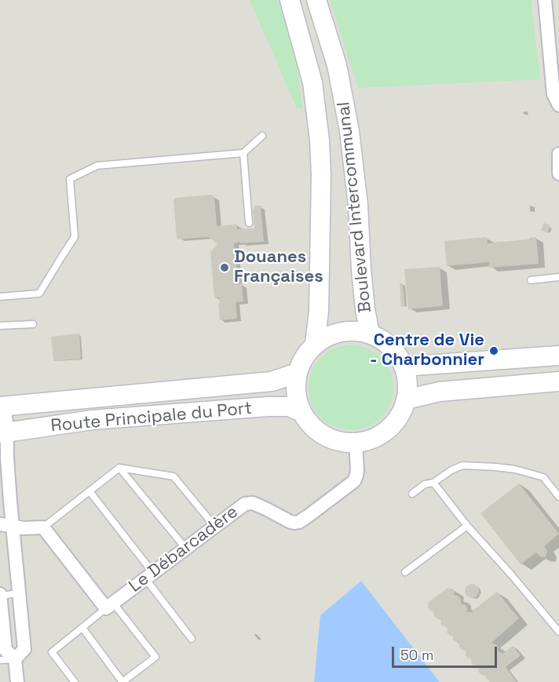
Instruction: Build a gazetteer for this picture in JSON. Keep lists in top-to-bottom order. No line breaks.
{"streets":{"main road":["Boulevard Intercommunal","Route Principale du Port"],"street":["Le Débarcadère"]},"crossings":[["Boulevard Intercommunal","Route Principale du Port"],["Boulevard Intercommunal","Le Débarcadère"],["Route Principale du Port","Le Débarcadère"]],"places":["Douanes Françaises","Centre de Vie - Charbonnier"],"scale_bar":"50 m"}
